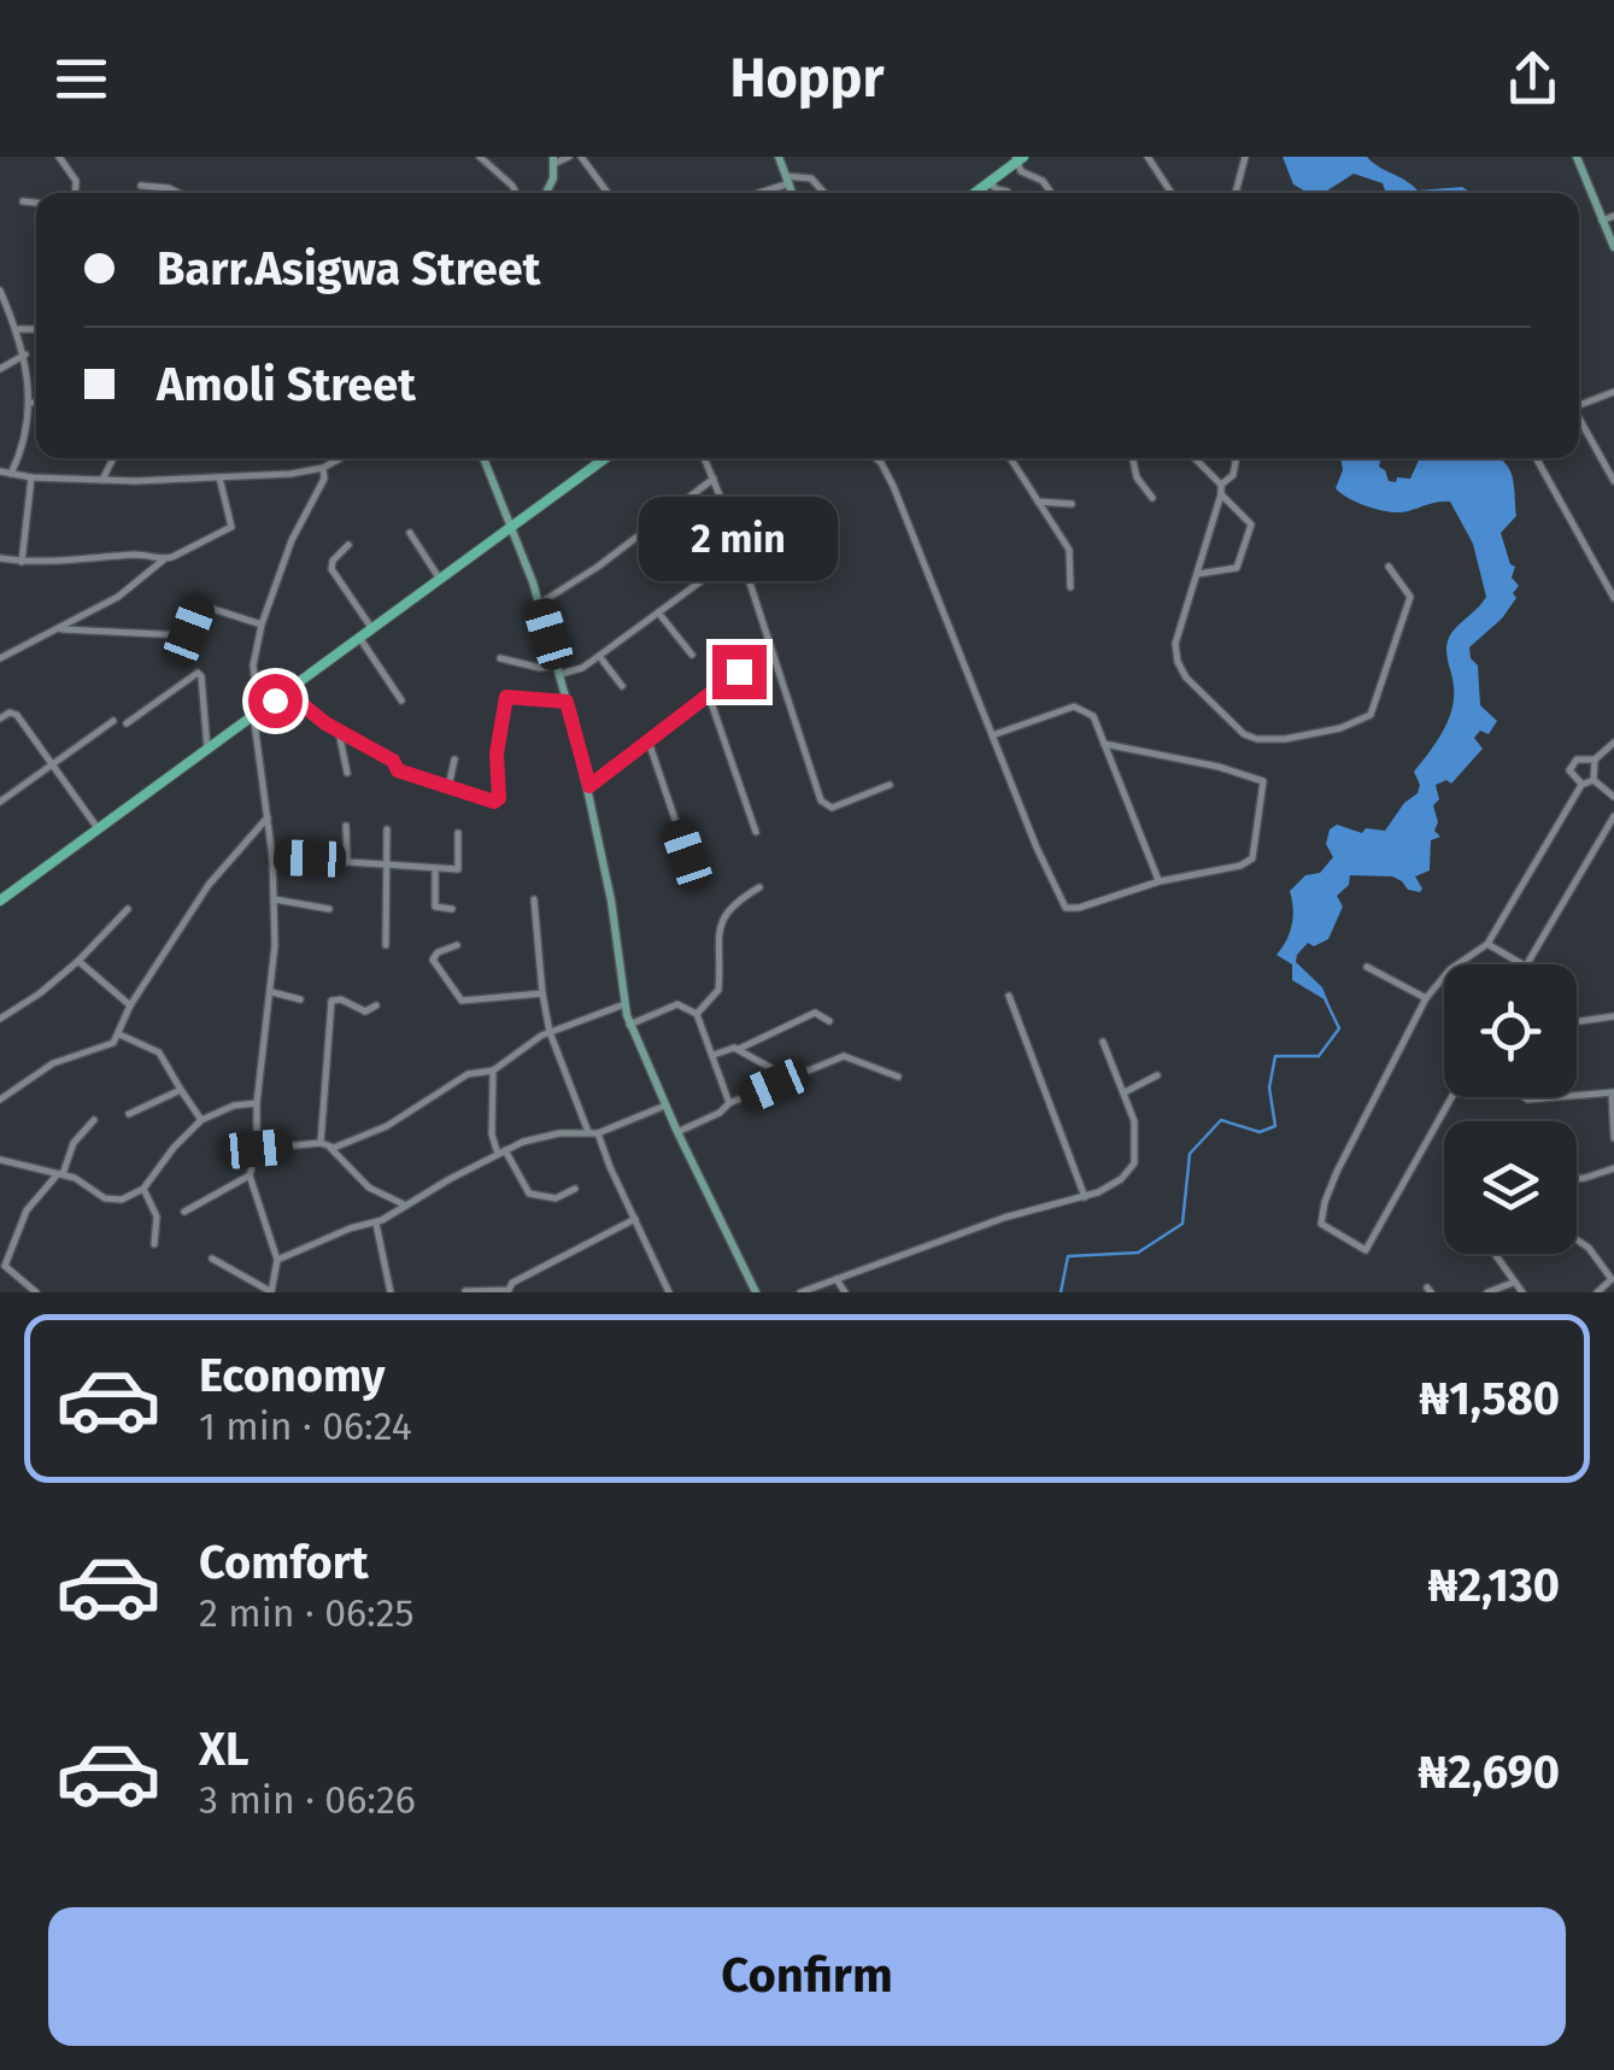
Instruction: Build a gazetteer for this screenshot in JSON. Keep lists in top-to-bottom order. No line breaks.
{"page":{"header":"Hoppr","banner":["Barr.Asigwa Street","Amoli Street"],"bubble":"2 min","list":[{"name":"Economy","note":"1 min · 06:24","value":"₦1,580"},{"name":"Comfort","note":"2 min · 06:25","value":"₦2,130"},{"name":"XL","note":"3 min · 06:26","value":"₦2,690"}],"buttons":"Confirm"}}
